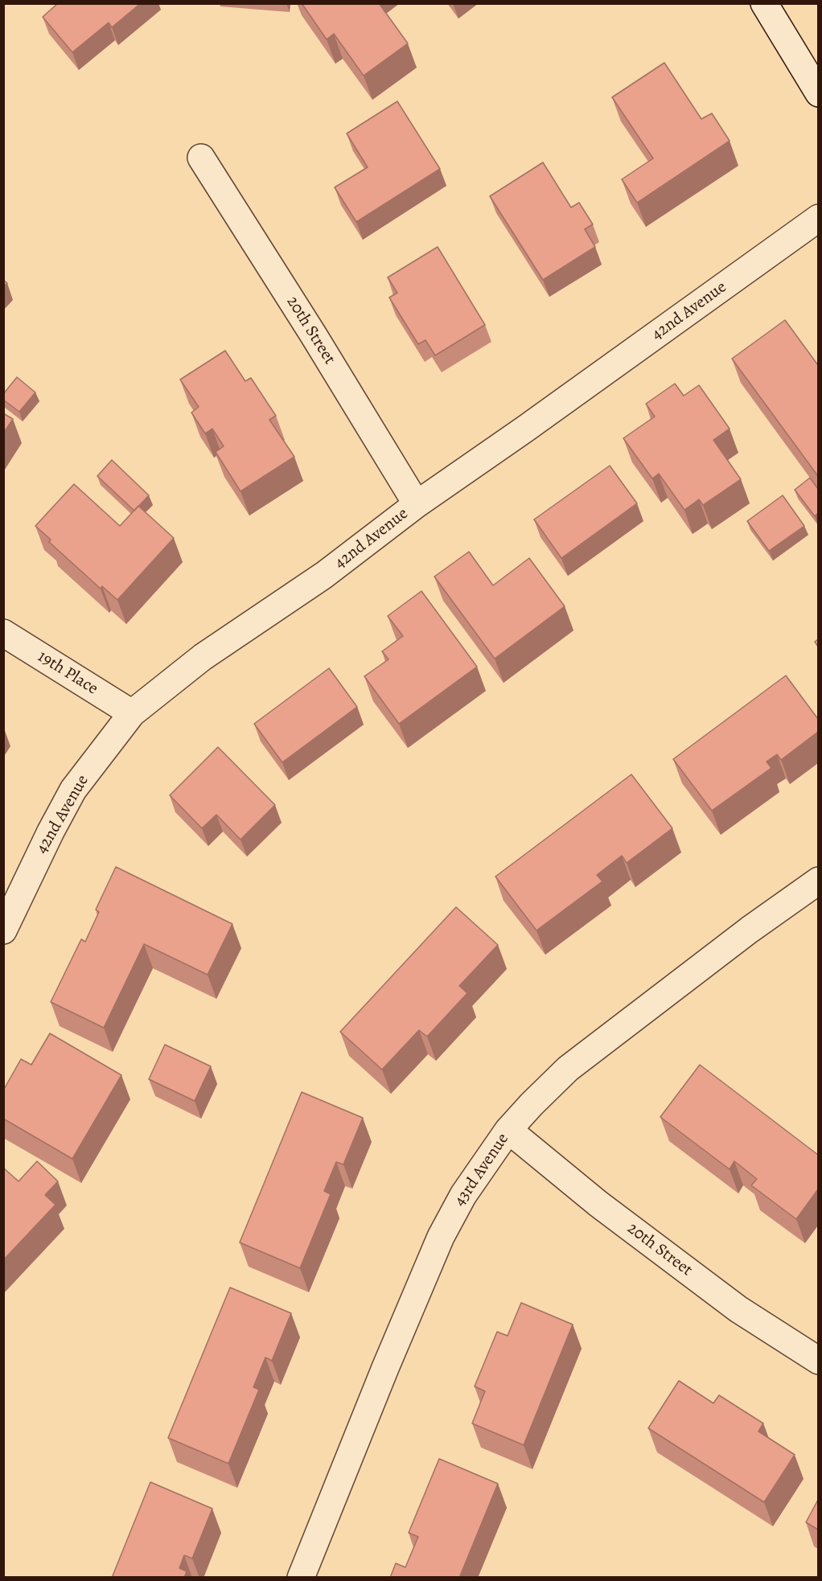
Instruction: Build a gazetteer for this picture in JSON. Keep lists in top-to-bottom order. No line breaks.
{"streets":{"street":["42nd Avenue","20th Street","19th Place","43rd Avenue"]},"crossings":[["42nd Avenue","20th Street"],["42nd Avenue","19th Place"],["20th Street","43rd Avenue"]]}
